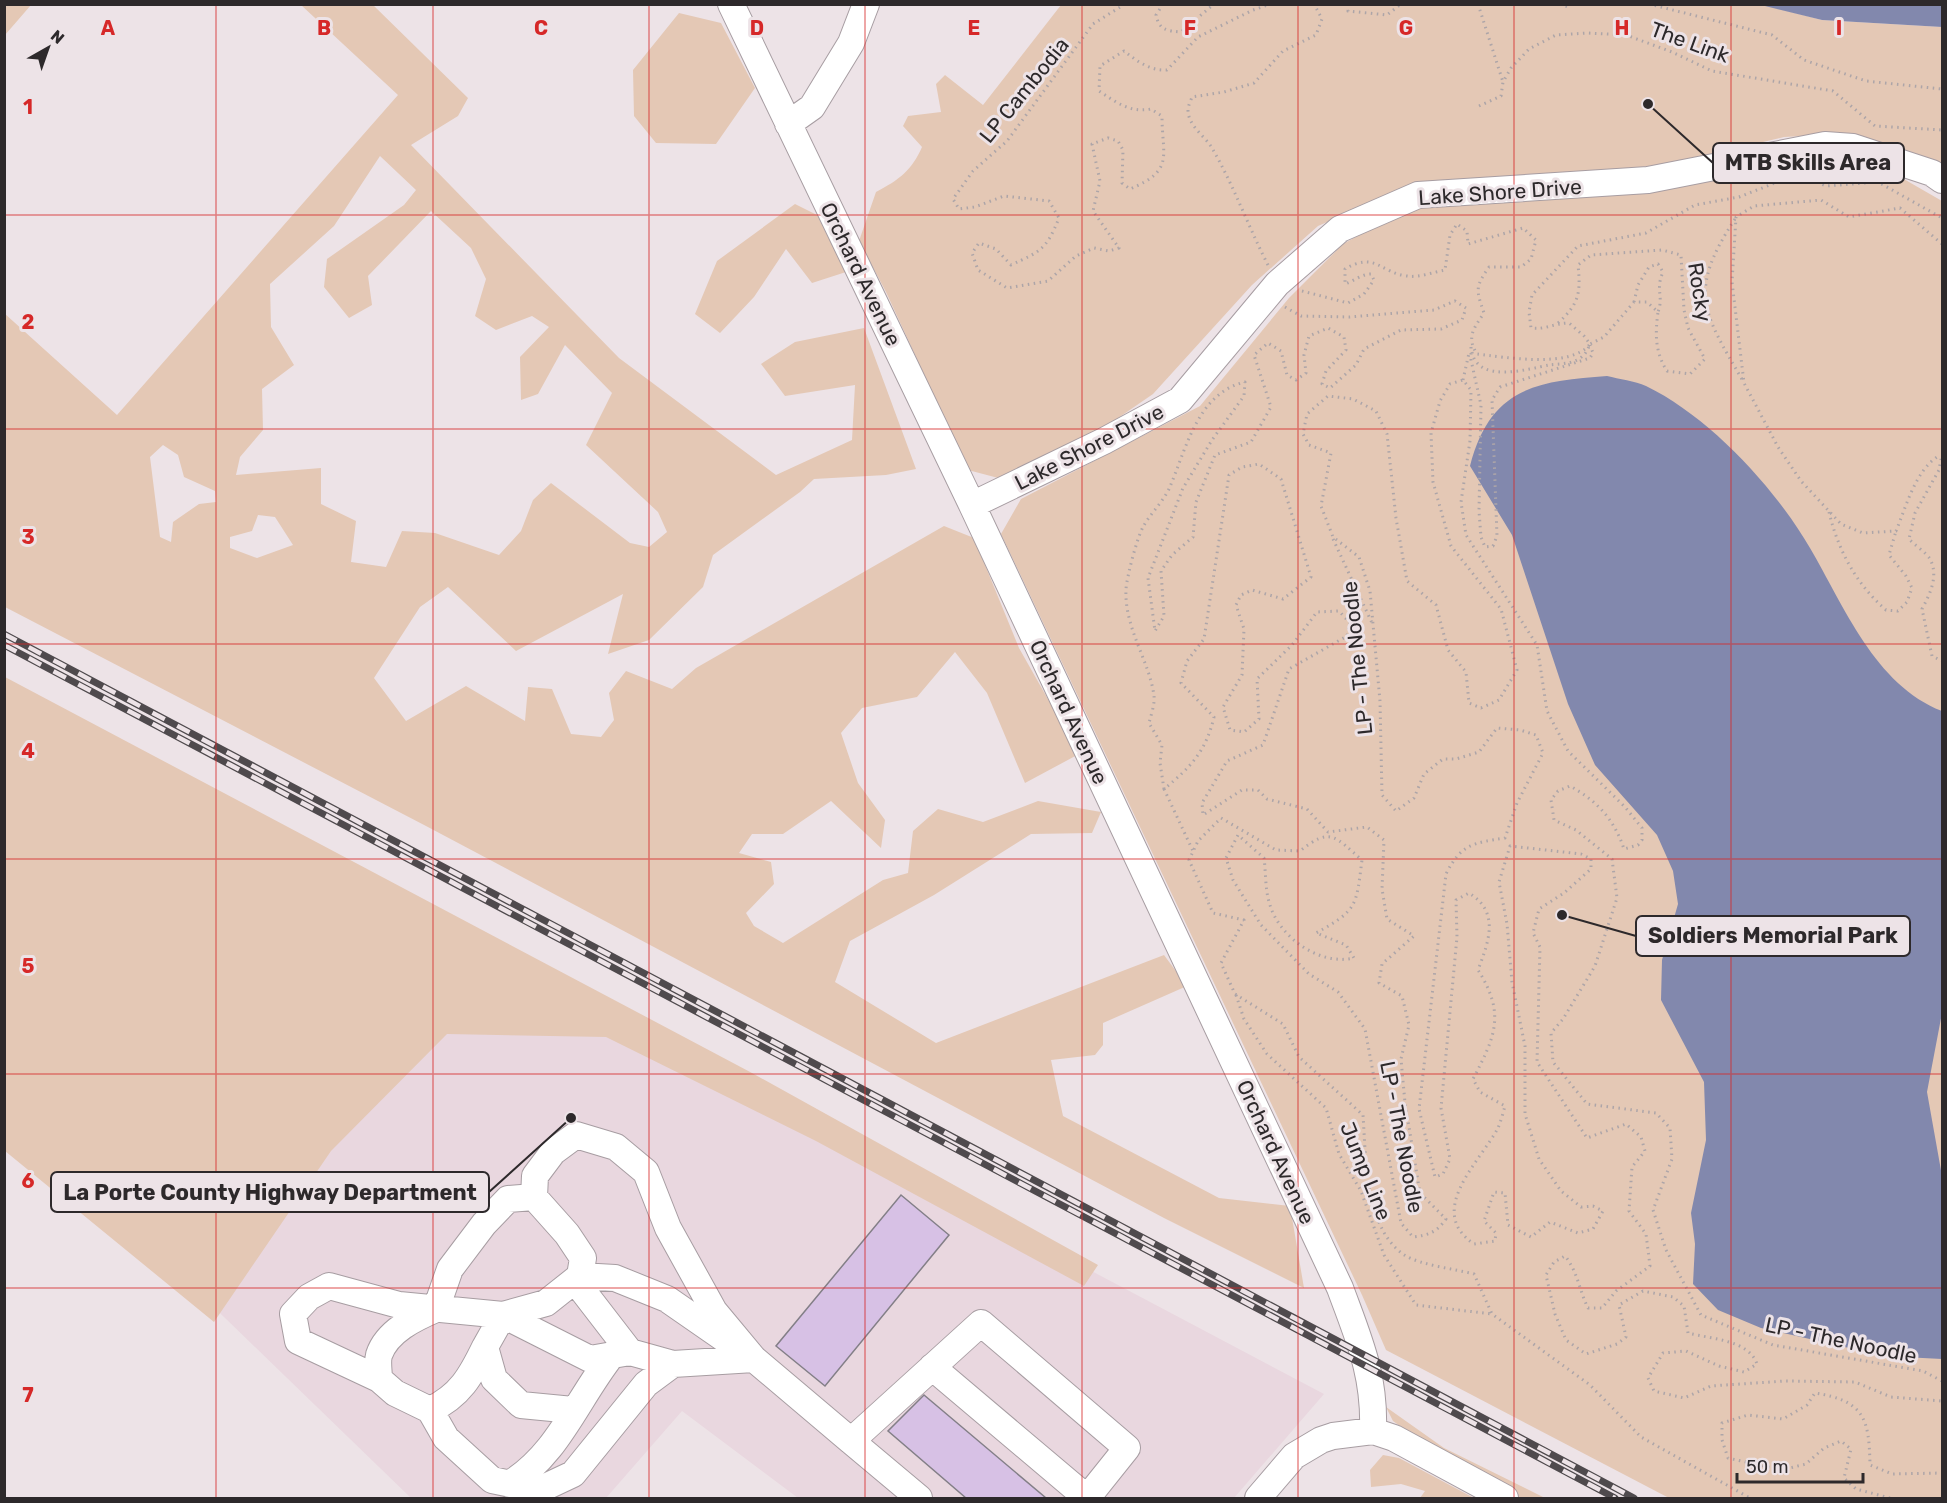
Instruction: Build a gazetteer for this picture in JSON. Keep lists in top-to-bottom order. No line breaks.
{"streets":{"street":["Lake Shore Drive","Orchard Avenue"],"path":["The Link","LP Cambodia","Rocky","LP - The Noodle","Jump Line"]},"crossings":[["Lake Shore Drive","Orchard Avenue"],["LP - The Noodle","Jump Line"]],"places":["MTB Skills Area","Soldiers Memorial Park","La Porte County Highway Department"],"scale_bar":"50 m","north":"top right","grid":{"columns":["A","B","C","D","E","F","G","H","I"],"rows":["1","2","3","4","5","6","7"]}}
